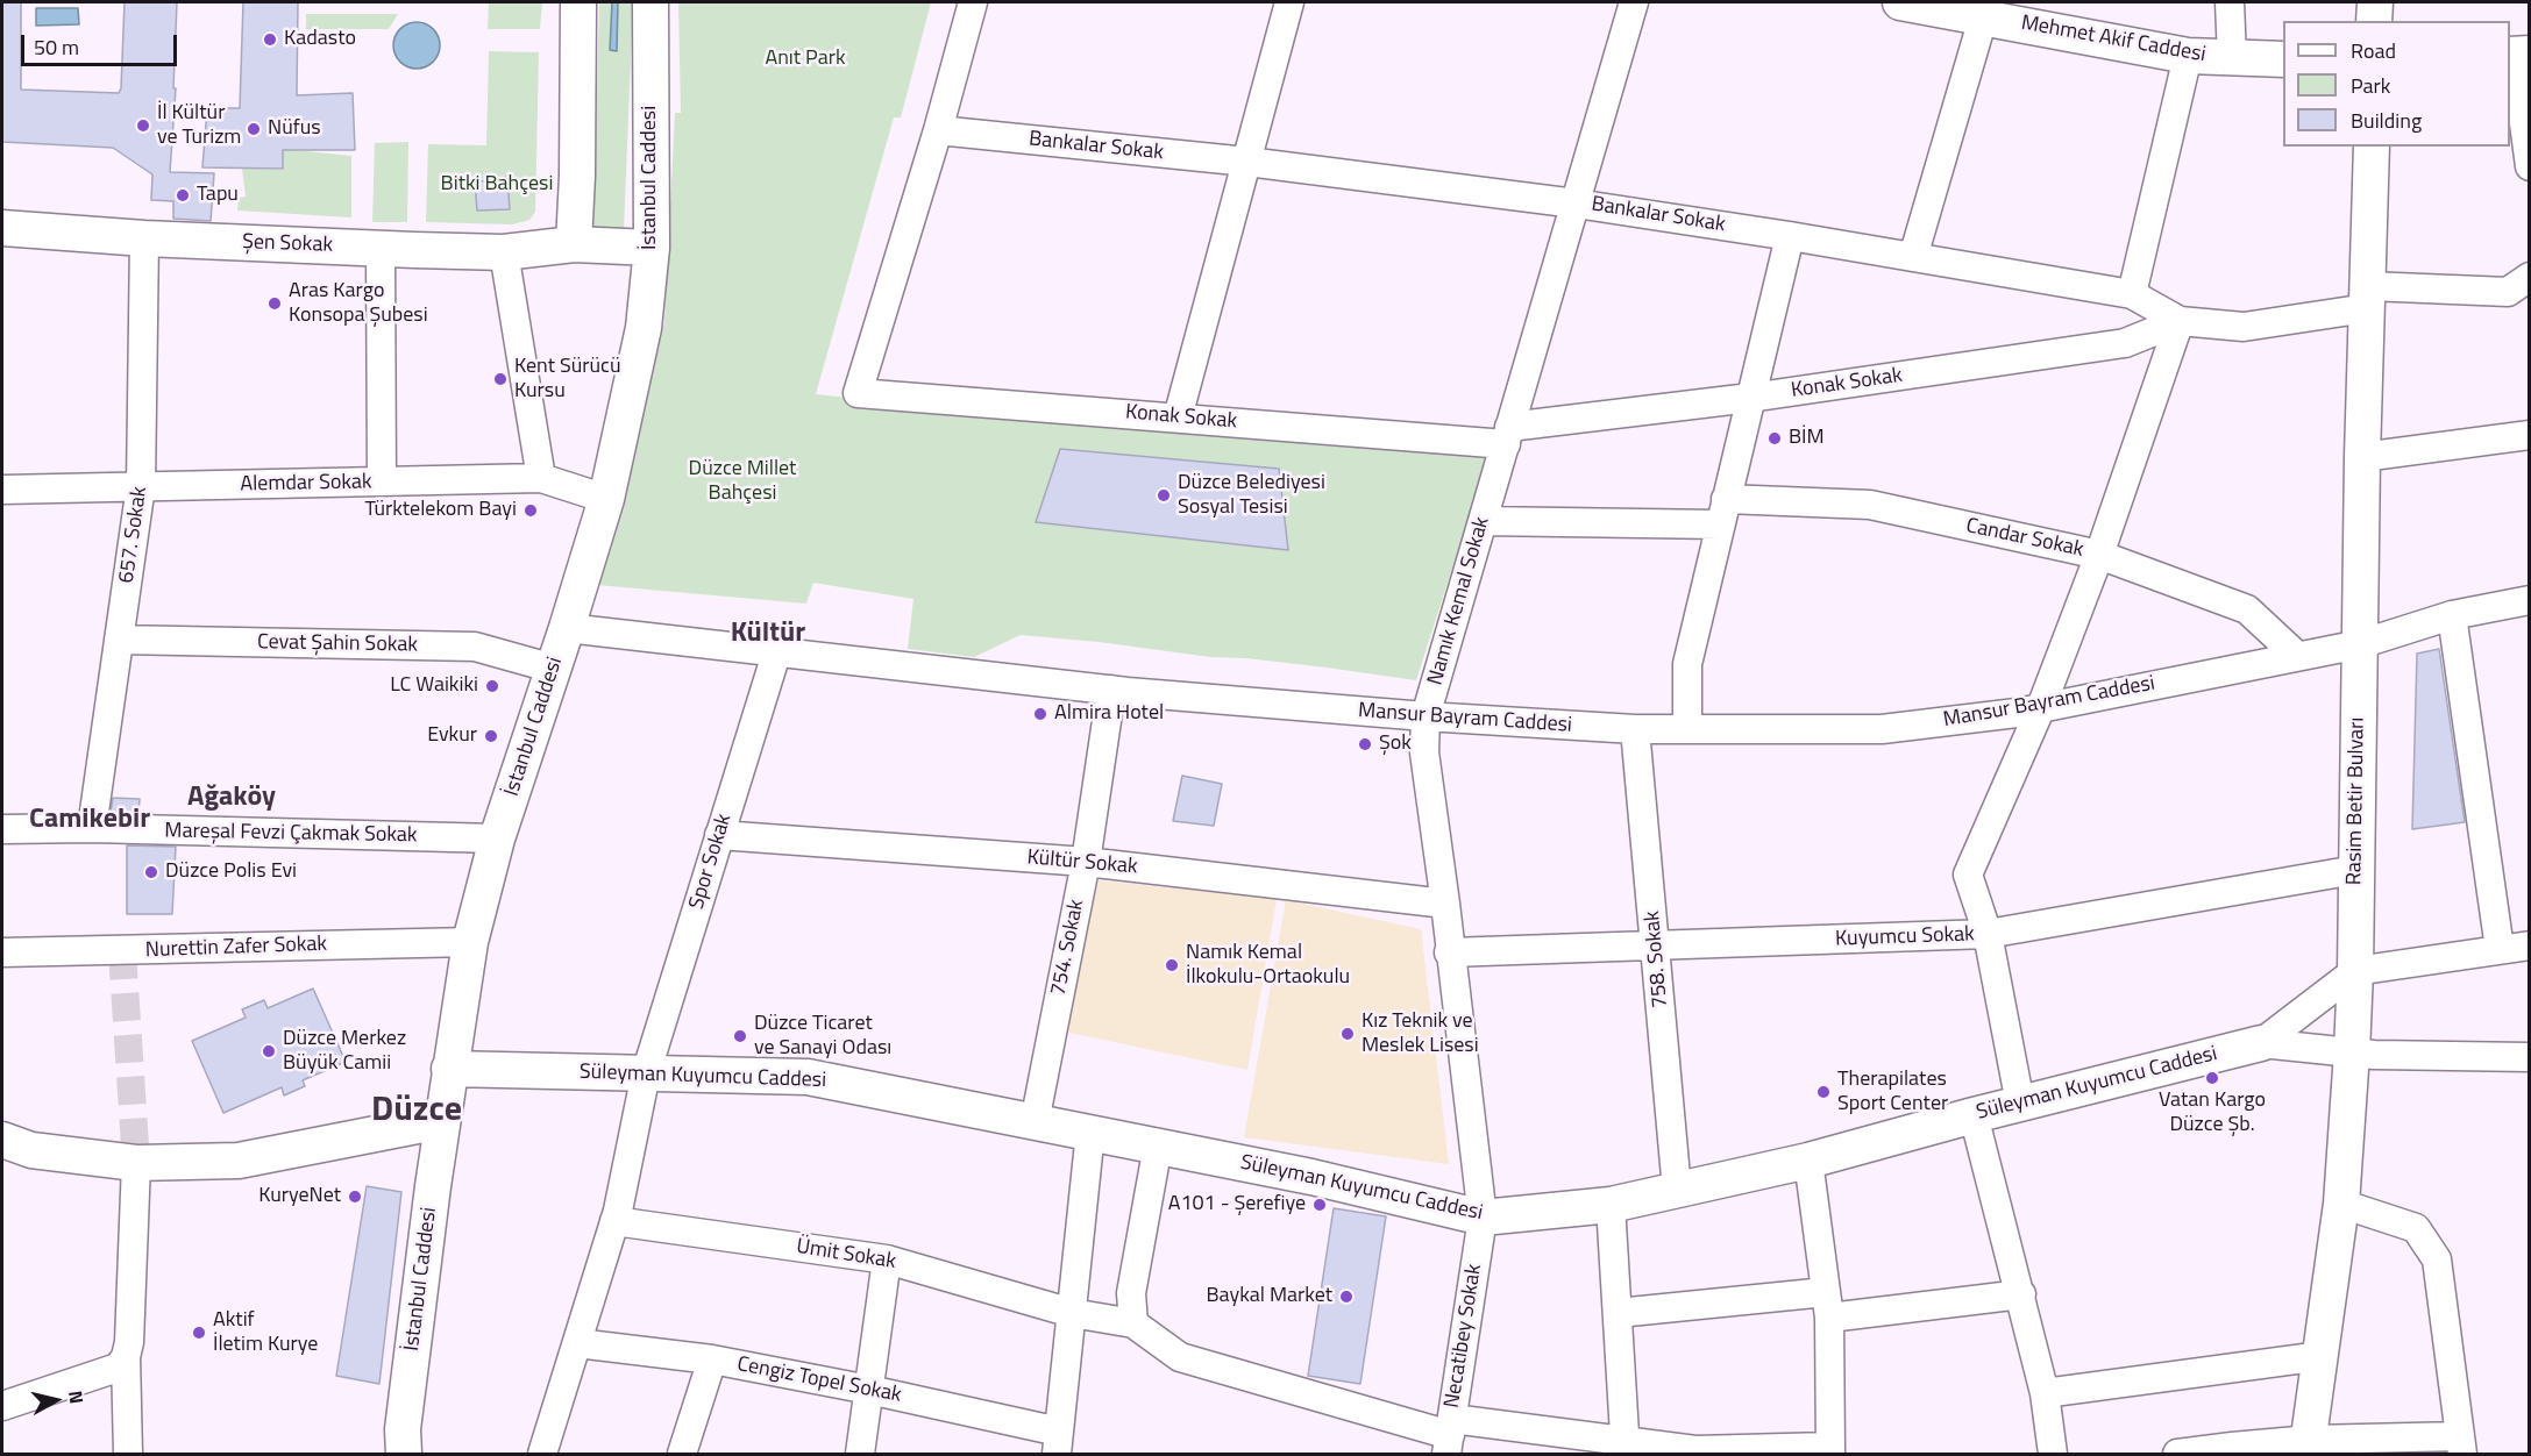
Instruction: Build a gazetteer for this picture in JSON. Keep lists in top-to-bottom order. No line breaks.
{"streets":{"main road":["Mehmet Akif Caddesi","İstanbul Caddesi","Şen Sokak","Rasim Betir Bulvarı","Süleyman Kuyumcu Caddesi"],"street":["Bankalar Sokak","Konak Sokak","Alemdar Sokak","657. Sokak","Candar Sokak","Namık Kemal Sokak","Cevat Şahin Sokak","Mansur Bayram Caddesi","Mareşal Fevzi Çakmak Sokak","Spor Sokak","Kültür Sokak","Kuyumcu Sokak","Nurettin Zafer Sokak","754. Sokak","758. Sokak","Ümit Sokak","Necatibey Sokak","Cengiz Topel Sokak"]},"crossings":[["Bankalar Sokak","Konak Sokak"],["Bankalar Sokak","Namık Kemal Sokak"],["Bankalar Sokak","Rasim Betir Bulvarı"],["İstanbul Caddesi","Şen Sokak"],["İstanbul Caddesi","Alemdar Sokak"],["İstanbul Caddesi","Cevat Şahin Sokak"],["İstanbul Caddesi","Mansur Bayram Caddesi"],["İstanbul Caddesi","Mareşal Fevzi Çakmak Sokak"],["İstanbul Caddesi","Nurettin Zafer Sokak"],["İstanbul Caddesi","Süleyman Kuyumcu Caddesi"],["Şen Sokak","657. Sokak"],["Konak Sokak","Namık Kemal Sokak"],["Alemdar Sokak","657. Sokak"],["657. Sokak","Cevat Şahin Sokak"],["657. Sokak","Mareşal Fevzi Çakmak Sokak"],["Candar Sokak","Namık Kemal Sokak"],["Candar Sokak","Mansur Bayram Caddesi"],["Namık Kemal Sokak","Mansur Bayram Caddesi"],["Namık Kemal Sokak","Kültür Sokak"],["Namık Kemal Sokak","Kuyumcu Sokak"],["Namık Kemal Sokak","Süleyman Kuyumcu Caddesi"],["Namık Kemal Sokak","Necatibey Sokak"],["Mansur Bayram Caddesi","Rasim Betir Bulvarı"],["Mansur Bayram Caddesi","Spor Sokak"],["Mansur Bayram Caddesi","754. Sokak"],["Mansur Bayram Caddesi","758. Sokak"],["Rasim Betir Bulvarı","Kuyumcu Sokak"],["Spor Sokak","Kültür Sokak"],["Spor Sokak","Süleyman Kuyumcu Caddesi"],["Spor Sokak","Ümit Sokak"],["Spor Sokak","Cengiz Topel Sokak"],["Kültür Sokak","754. Sokak"],["Kuyumcu Sokak","758. Sokak"],["754. Sokak","Süleyman Kuyumcu Caddesi"],["758. Sokak","Süleyman Kuyumcu Caddesi"],["Süleyman Kuyumcu Caddesi","Necatibey Sokak"]],"districts":["Kültür","Ağaköy","Camikebir","Düzce"],"parks":["Anıt Park","Bitki Bahçesi","Düzce Millet Bahçesi"],"places":["Kadasto","İl Kültür ve Turizm","Nüfus","Tapu","Aras Kargo Konsopa Şubesi","Kent Sürücü Kursu","BİM","Düzce Belediyesi Sosyal Tesisi","Türktelekom Bayi","LC Waikiki","Almira Hotel","Evkur","Şok","Düzce Polis Evi","Namık Kemal İlkokulu-Ortaokulu","Kız Teknik ve Meslek Lisesi","Düzce Ticaret ve Sanayi Odası","Düzce Merkez Büyük Camii","Vatan Kargo Düzce Şb.","Therapilates Sport Center","KuryeNet","A101 - Şerefiye","Baykal Market","Aktif İletim Kurye"],"legend":["Road","Park","Building"],"scale_bar":"50 m","north":"right"}
